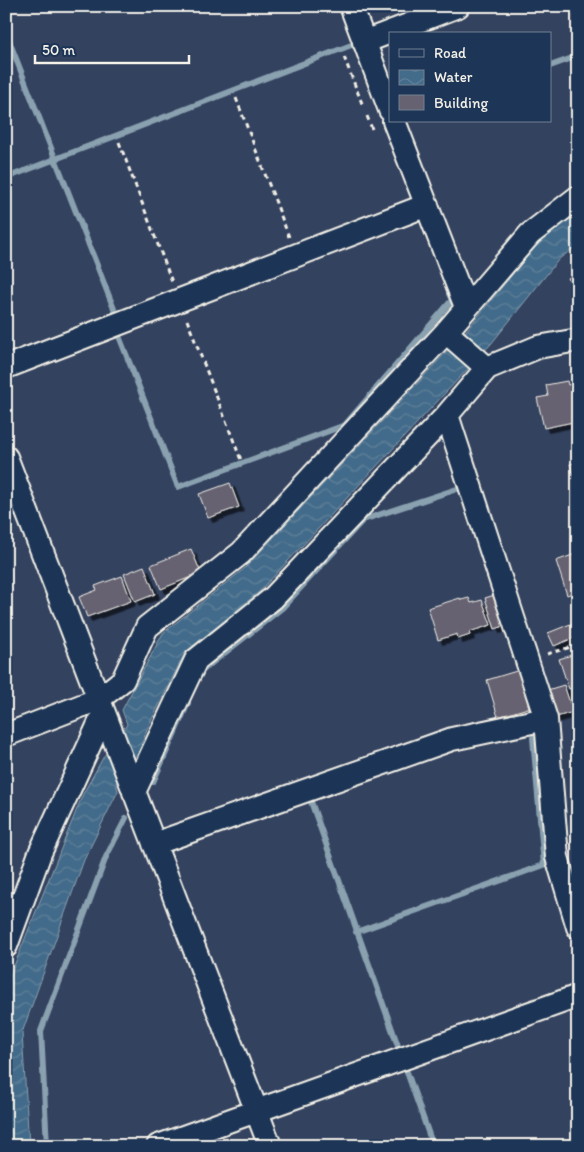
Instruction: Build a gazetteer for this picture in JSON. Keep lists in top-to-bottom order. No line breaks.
{"legend":["Road","Water","Building"],"scale_bar":"50 m"}
